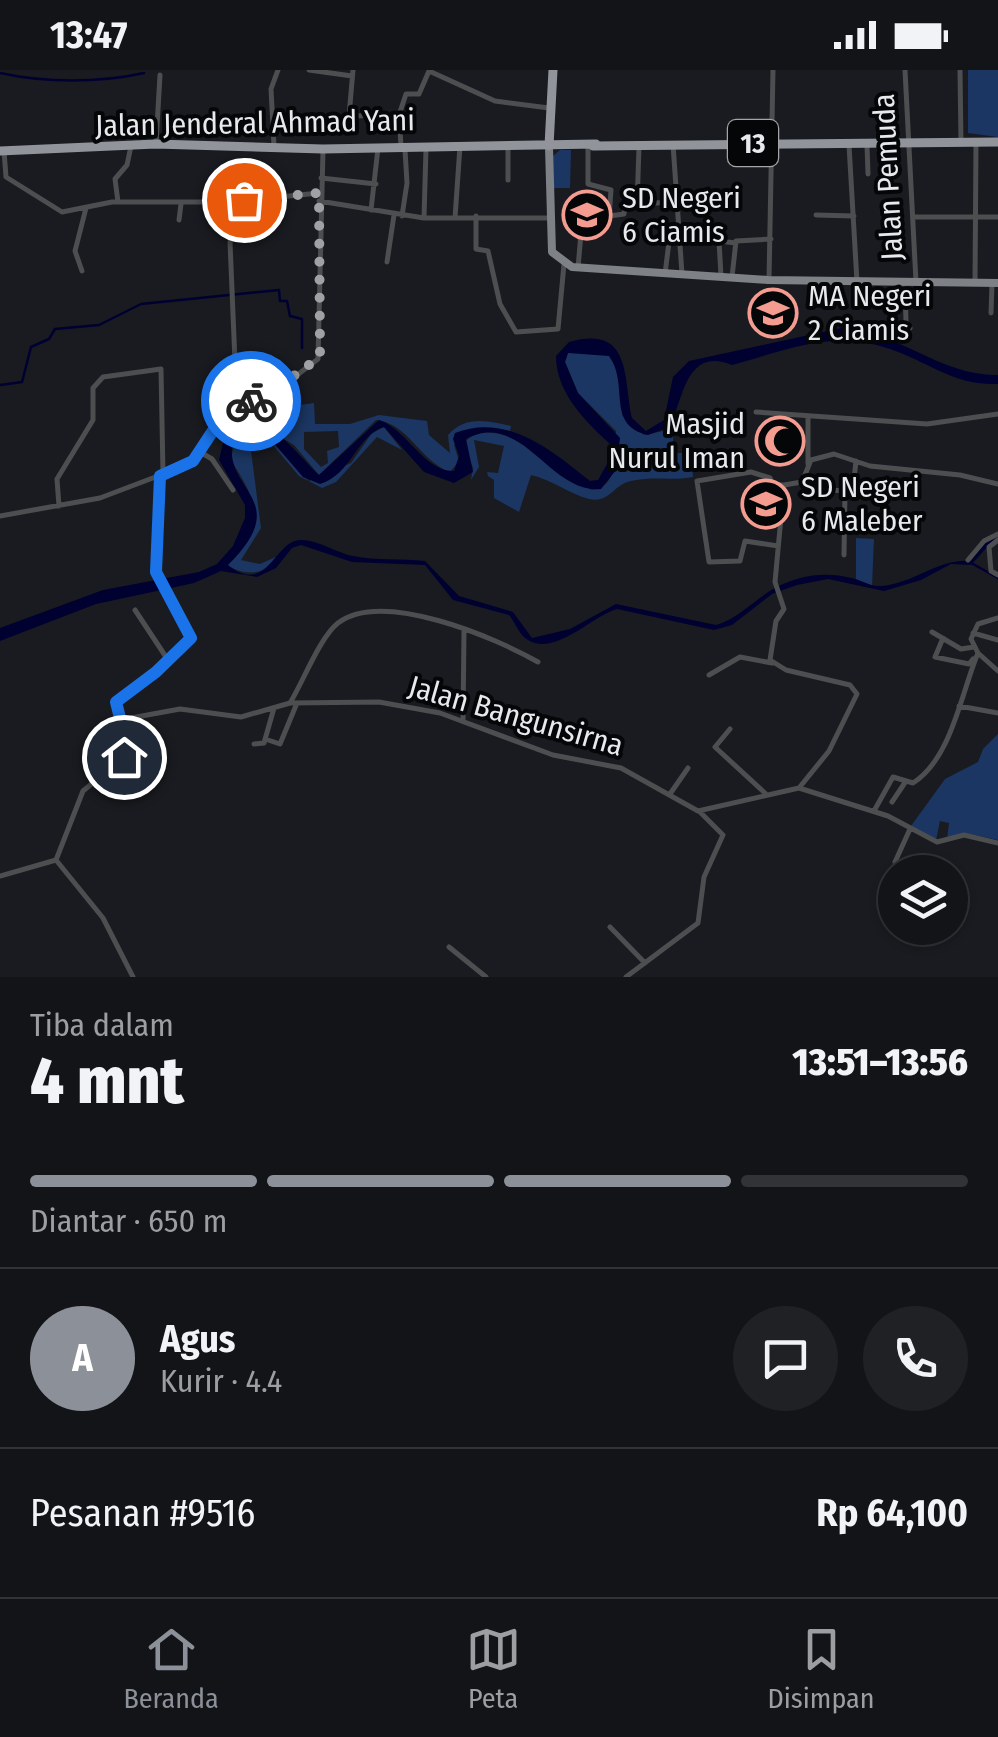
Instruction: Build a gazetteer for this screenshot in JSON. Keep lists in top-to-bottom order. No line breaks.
{"streets":{"highway":["Jalan Jenderal Ahmad Yani","13"],"street":["Jalan Pemuda","Jalan Bangunsirna"]},"crossings":[["Jalan Jenderal Ahmad Yani","Jalan Pemuda"]],"places":{"school or university":["SD Negeri 6 Ciamis","MA Negeri 2 Ciamis","SD Negeri 6 Maleber"],"mosque":["Masjid Nurul Iman"]},"page":{"status":"13:47","heading":["4 mnt","Tiba dalam","13:51–13:56"],"panel":["Agus","Kurir · 4.4","Pesanan #9516","Rp 64,100"],"bar":"Diantar · 650 m","round":"A","tabs":["Beranda","Peta","Disimpan"]}}
